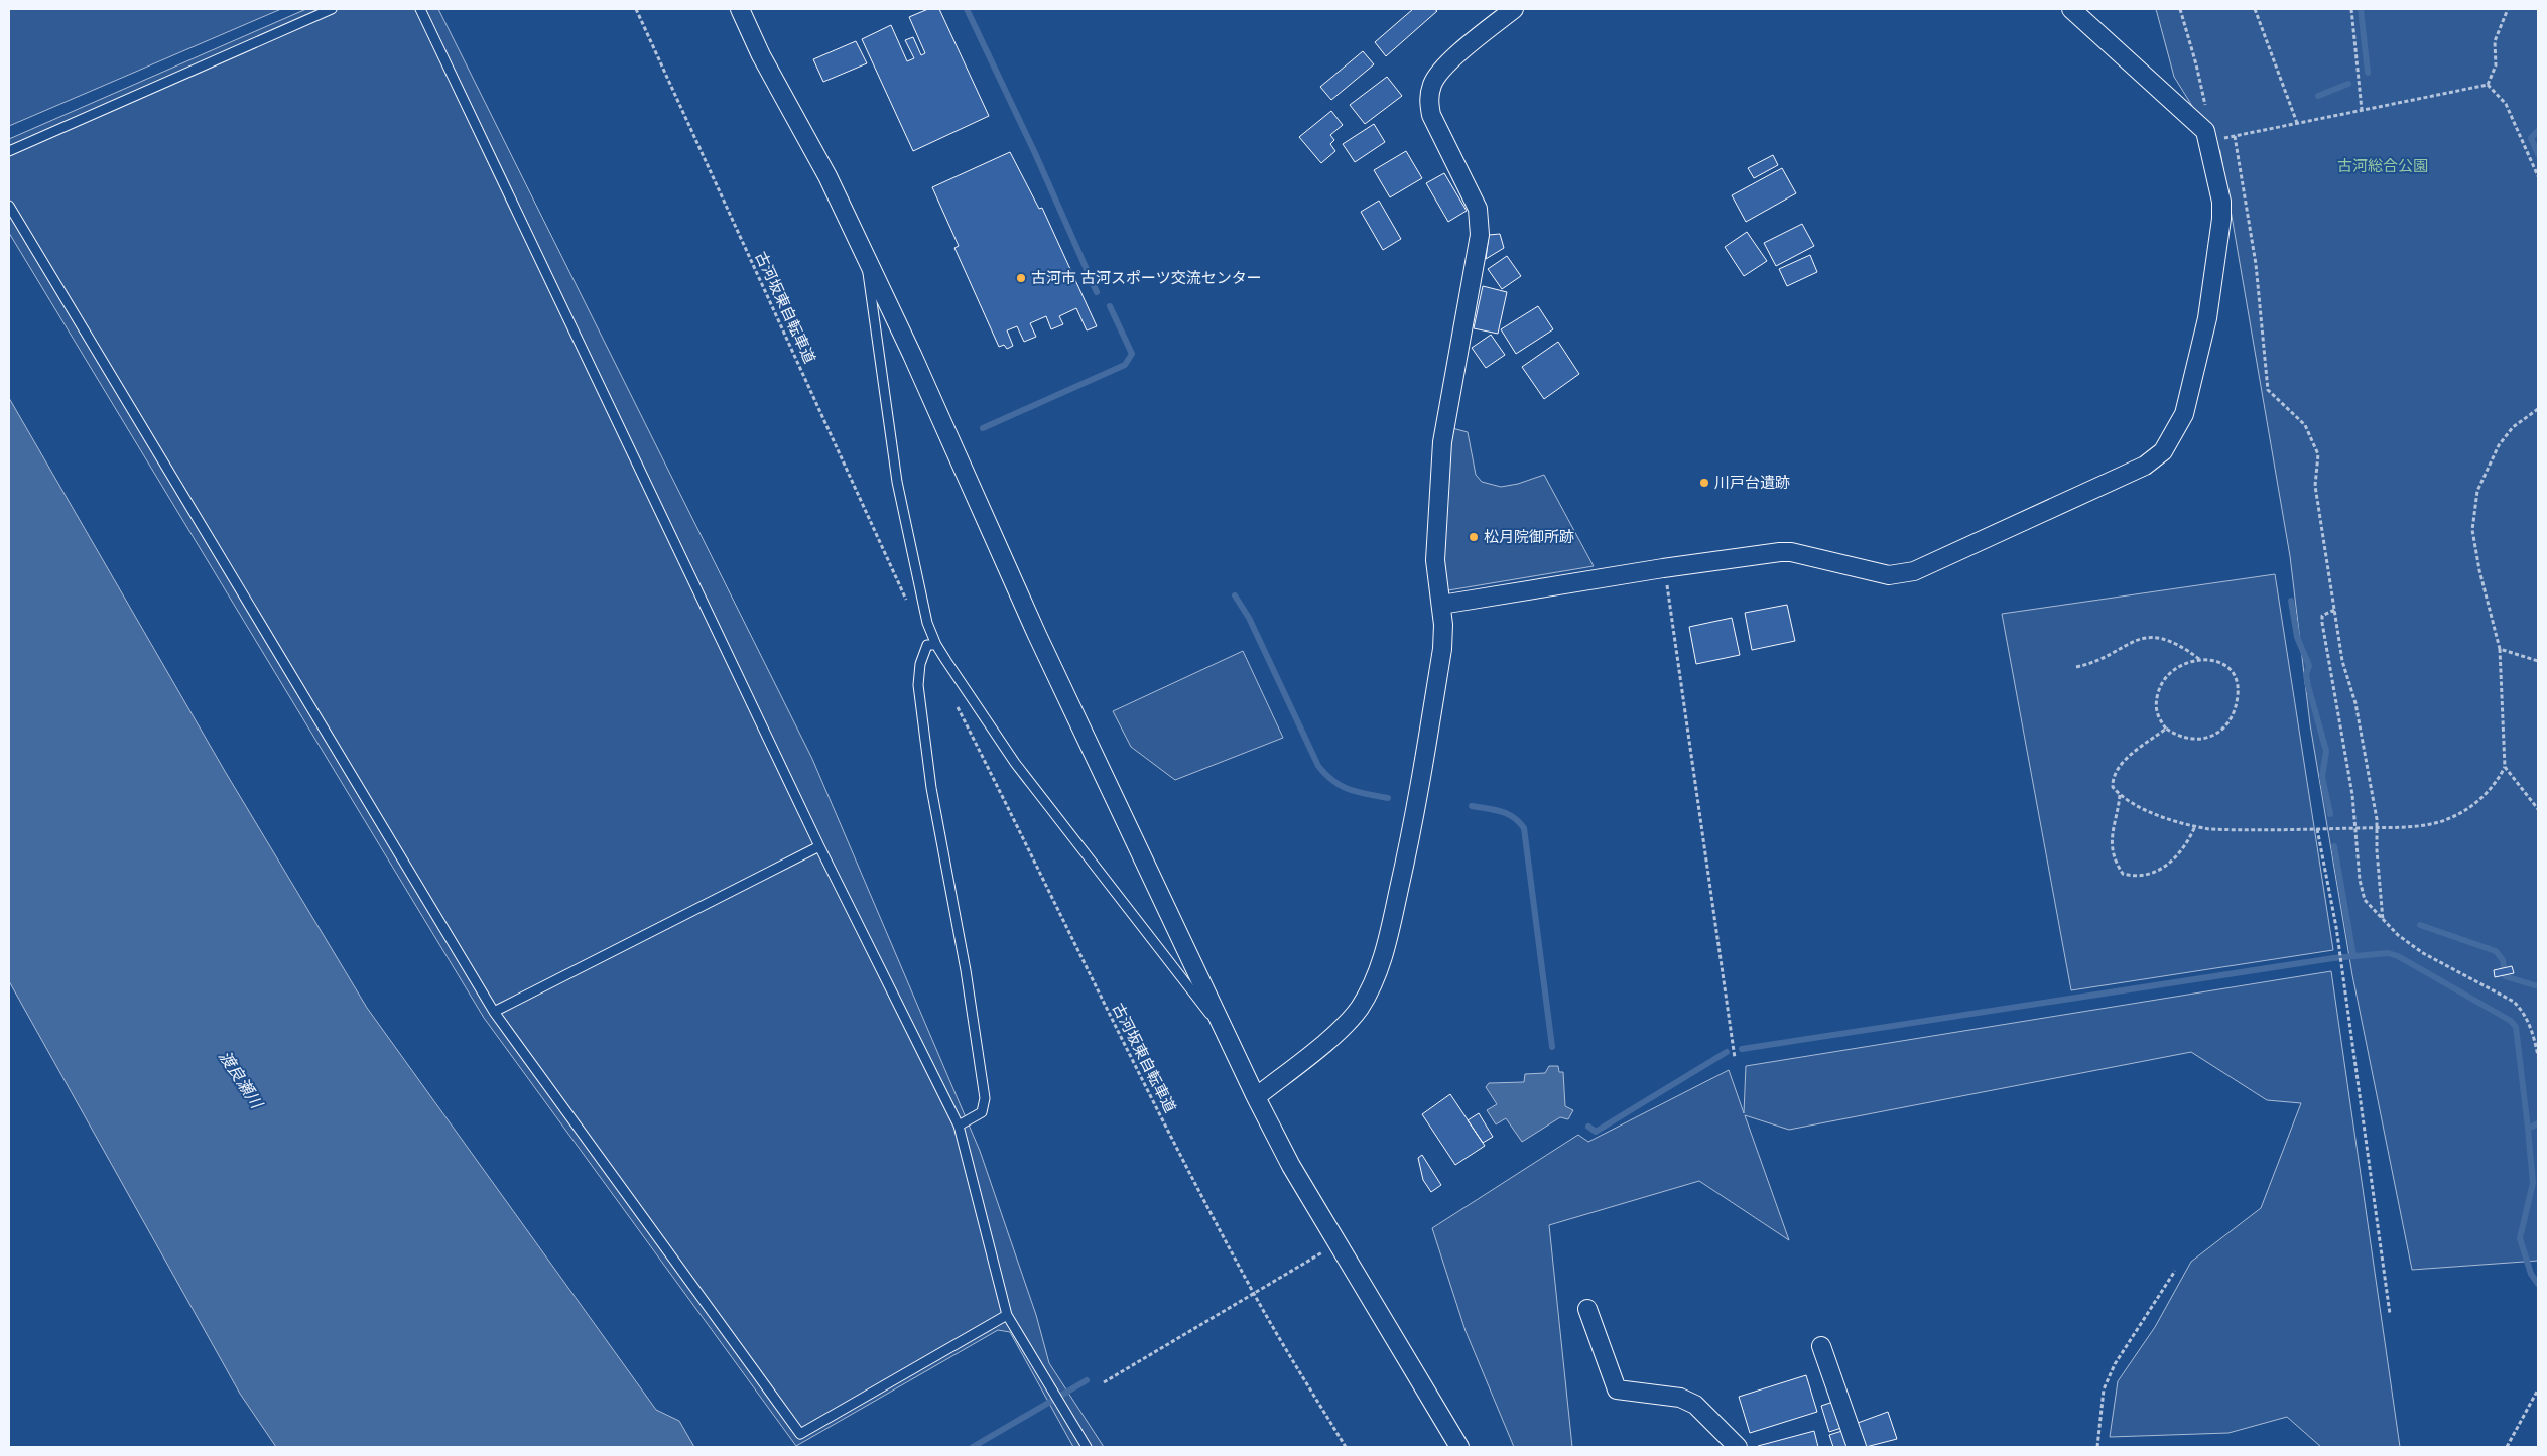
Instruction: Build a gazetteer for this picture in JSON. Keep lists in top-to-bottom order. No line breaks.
{"streets":{"path":["古河坂東自転車道"]},"water":["渡良瀬川"],"parks":["古河総合公園"],"places":["古河市 古河スポーツ交流センター","川戸台遺跡","松月院御所跡"]}
